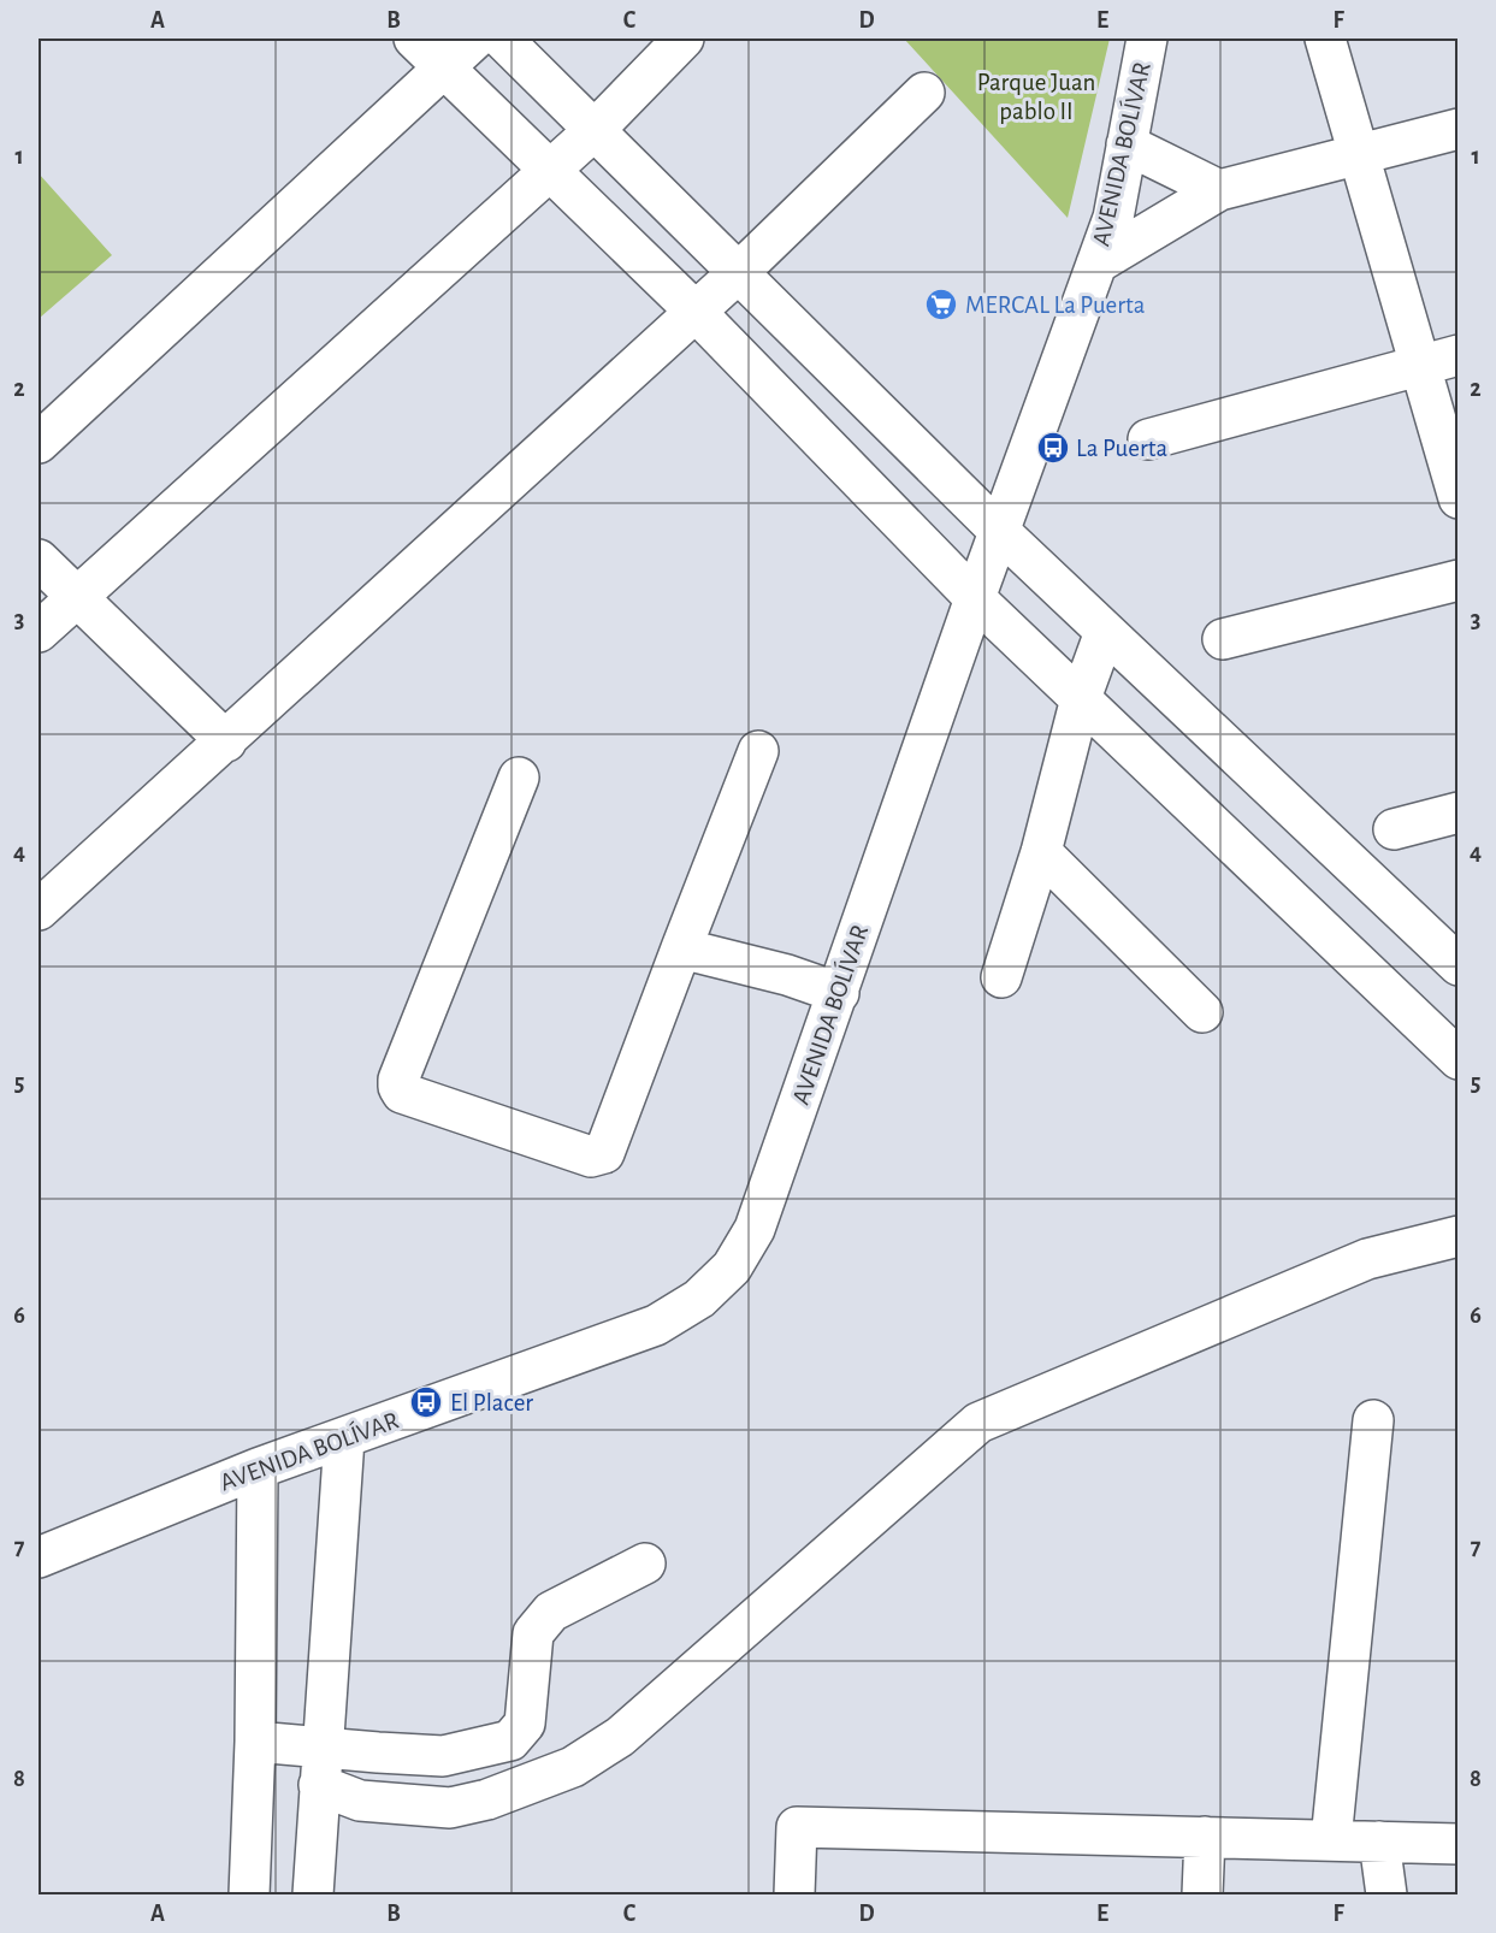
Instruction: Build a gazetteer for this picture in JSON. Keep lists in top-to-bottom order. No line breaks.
{"streets":{"street":["AVENIDA BOLÍVAR"]},"parks":["Parque Juan pablo II"],"places":{"supermarket":["MERCAL La Puerta"],"bus stop":["La Puerta","El Placer"]},"grid":{"columns":["A","B","C","D","E","F"],"rows":["1","2","3","4","5","6","7","8"]}}
